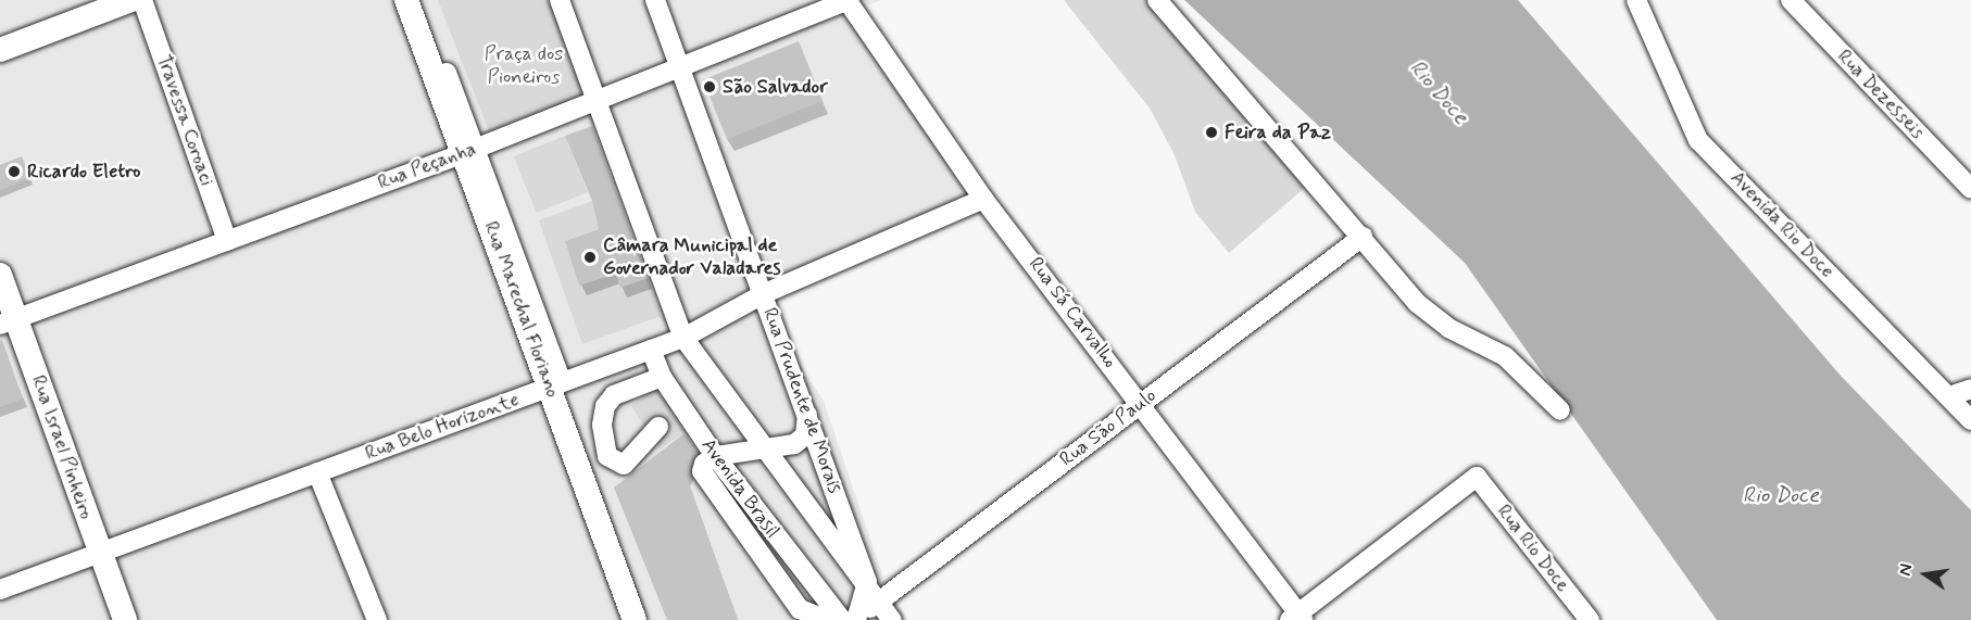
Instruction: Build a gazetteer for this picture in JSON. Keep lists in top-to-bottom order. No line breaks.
{"streets":{"main road":["Rua Marechal Floriano","Rua Israel Pinheiro"],"street":["Rua Dezesseis","Travessa Coroaci","Rua Peçanha","Avenida Rio Doce","Rua Sá Carvalho","Rua Prudente de Morais","Rua Belo Horizonte","Rua São Paulo","Avenida Brasil","Rua Rio Doce"]},"crossings":[["Travessa Coroaci","Rua Peçanha"],["Rua Peçanha","Rua Marechal Floriano"],["Rua Peçanha","Rua Sá Carvalho"],["Rua Peçanha","Rua Prudente de Morais"],["Rua Peçanha","Rua Israel Pinheiro"],["Rua Marechal Floriano","Rua Belo Horizonte"],["Rua Sá Carvalho","Rua Belo Horizonte"],["Rua Sá Carvalho","Rua São Paulo"],["Rua Sá Carvalho","Rua Rio Doce"],["Rua Prudente de Morais","Rua Belo Horizonte"],["Rua Belo Horizonte","Rua Israel Pinheiro"],["Rua Belo Horizonte","Avenida Brasil"],["Rua São Paulo","Avenida Brasil"]],"water":["Rio Doce"],"parks":["Praça dos Pioneiros"],"places":["São Salvador","Feira da Paz","Ricardo Eletro","Câmara Municipal de Governador Valadares"],"north":"left"}
